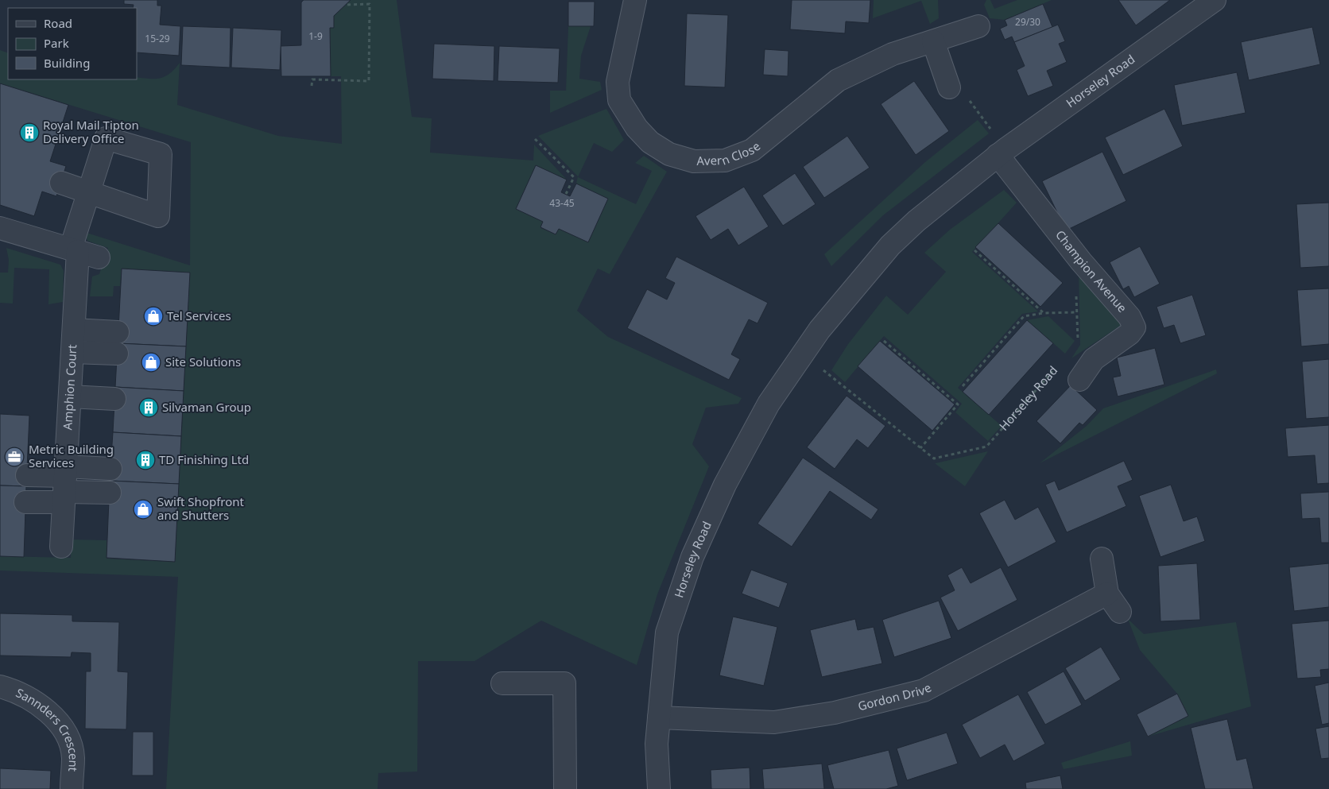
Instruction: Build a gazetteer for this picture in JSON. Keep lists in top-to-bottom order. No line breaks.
{"streets":{"street":["Horseley Road","Avern Close","Champion Avenue","Amphion Court","Gordon Drive","Sannders Crescent"]},"crossings":[["Horseley Road","Champion Avenue"],["Horseley Road","Gordon Drive"]],"places":{"building":["Royal Mail Tipton Delivery Office","Silvaman Group","TD Finishing Ltd"],"shop":["Tel Services","Site Solutions","Swift Shopfront and Shutters"],"office":["Metric Building Services"]},"house_numbers":["29/30","1-9","15-29","43-45"],"legend":["Road","Park","Building"]}
